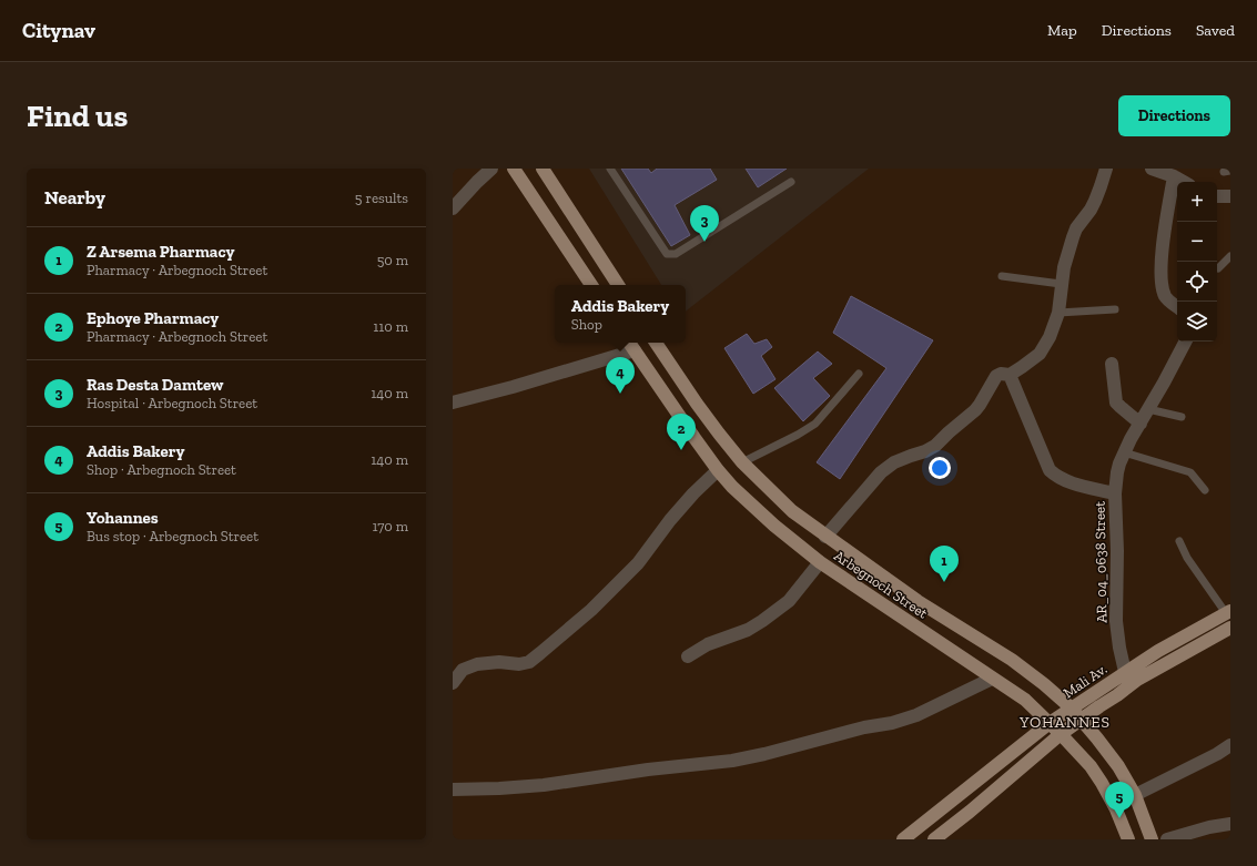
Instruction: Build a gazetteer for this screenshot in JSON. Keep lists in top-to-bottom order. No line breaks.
{"streets":{"main road":["Arbegnoch Street","Mali Av."],"street":["AR_04_0638 Street"]},"crossings":[["AR_04_0638 Street","Mali Av."],["Arbegnoch Street","Mali Av."]],"districts":["YOHANNES"],"page":{"header":"Citynav","nav":["Map","Directions","Saved"],"buttons":"Directions","title":"Find us","heading":["Nearby","5 results"],"map_buttons":["+","−"],"pins":["3","4","2","1","5"],"list":[{"mark":"1","name":"Z Arsema Pharmacy","note":"Pharmacy · Arbegnoch Street","value":"50 m"},{"mark":"2","name":"Ephoye Pharmacy","note":"Pharmacy · Arbegnoch Street","value":"110 m"},{"mark":"3","name":"Ras Desta Damtew","note":"Hospital · Arbegnoch Street","value":"140 m"},{"mark":"4","name":"Addis Bakery","note":"Shop · Arbegnoch Street","value":"140 m"},{"mark":"5","name":"Yohannes","note":"Bus stop · Arbegnoch Street","value":"170 m"}],"popup":["Addis Bakery","Shop"]}}
